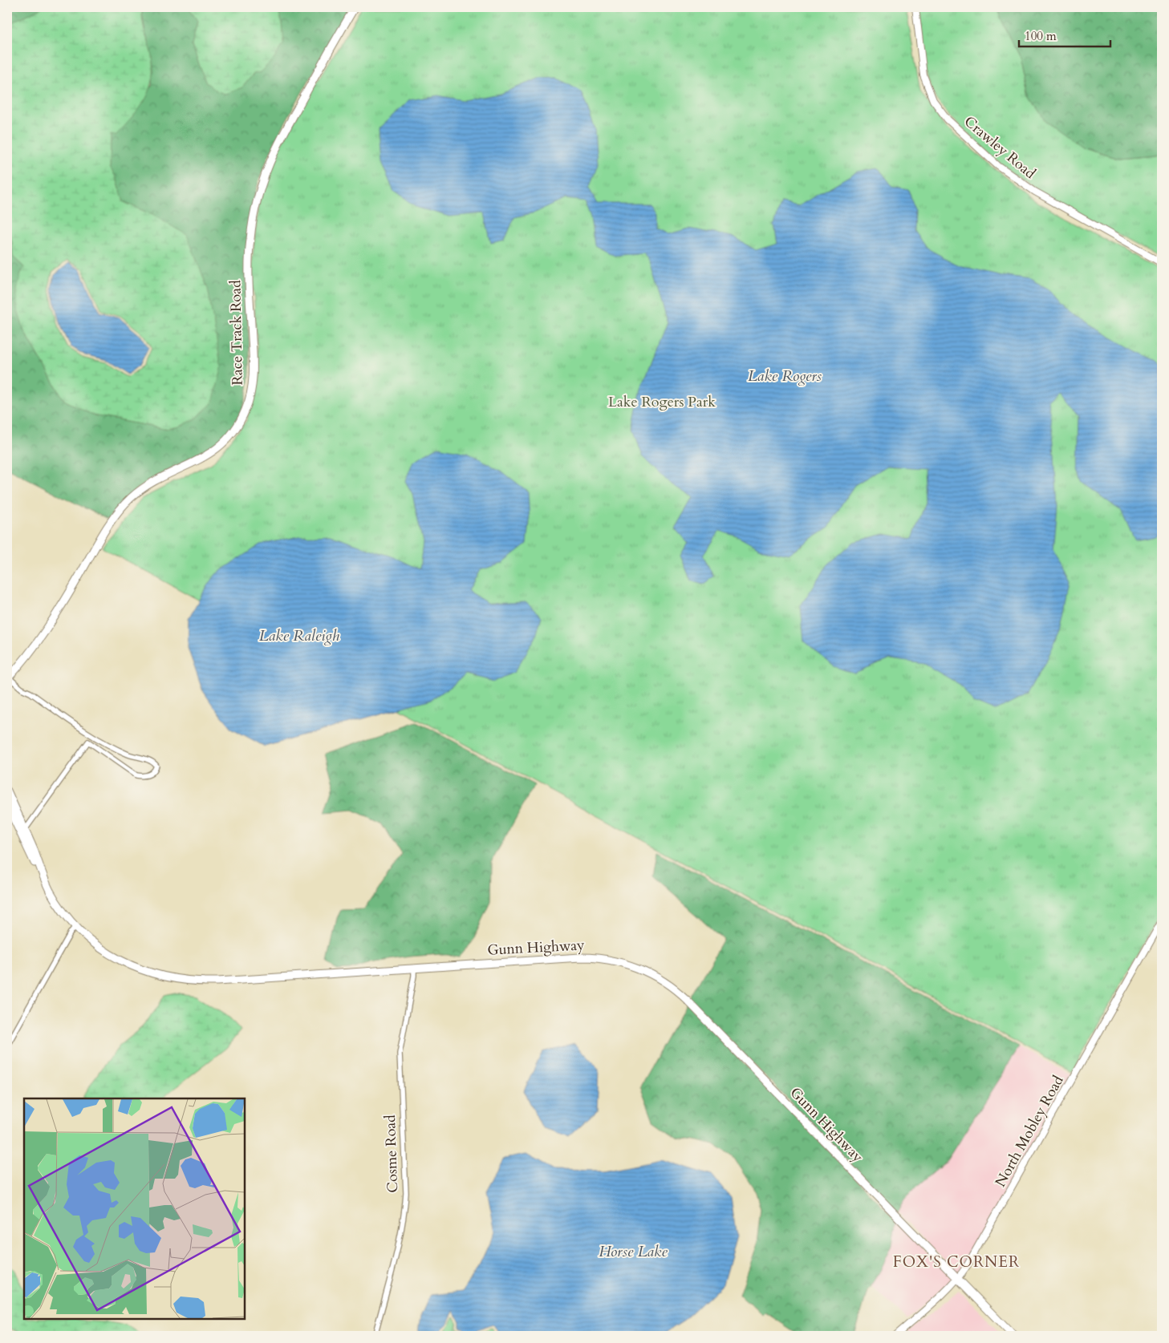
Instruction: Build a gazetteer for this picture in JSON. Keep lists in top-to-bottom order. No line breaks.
{"streets":{"main road":["Race Track Road","Gunn Highway"],"street":["Crawley Road","North Mobley Road","Cosme Road"]},"crossings":[["Gunn Highway","North Mobley Road"],["Gunn Highway","Cosme Road"]],"districts":["FOX'S CORNER"],"water":["Lake Rogers","Lake Raleigh","Horse Lake"],"parks":["Lake Rogers Park"],"scale_bar":"100 m"}
